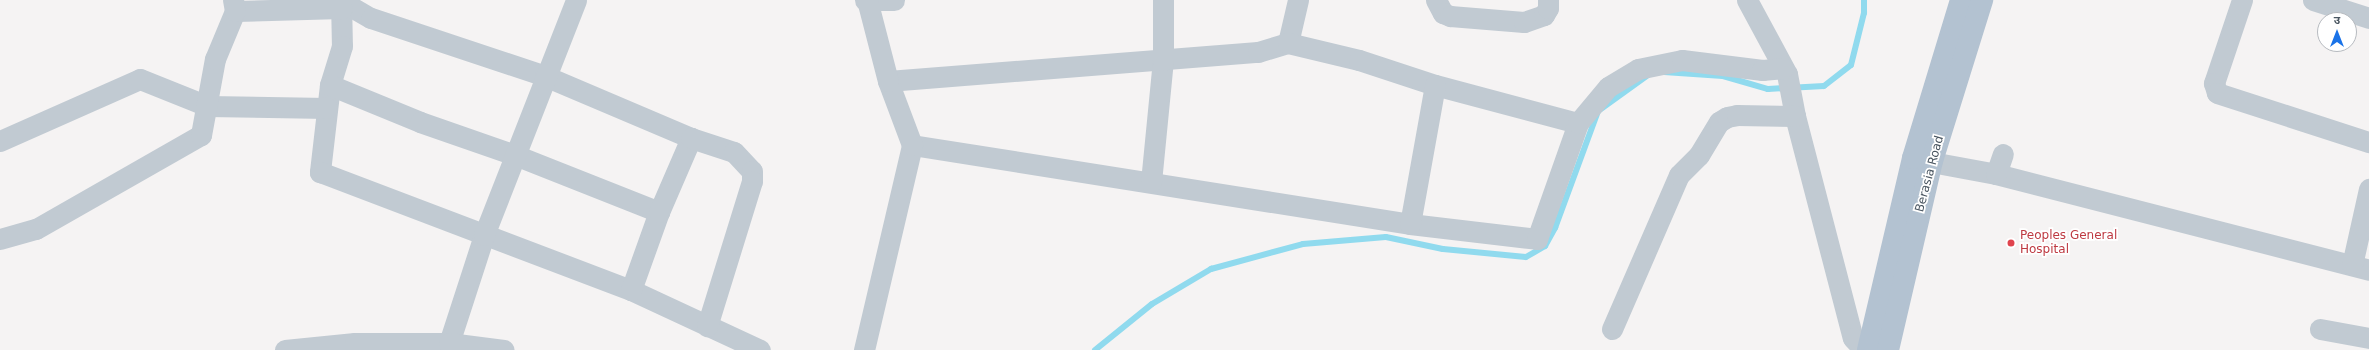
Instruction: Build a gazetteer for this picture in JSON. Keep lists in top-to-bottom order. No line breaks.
{"streets":{"main road":["Berasia Road"]},"places":["Peoples General Hospital"],"north":"top"}
